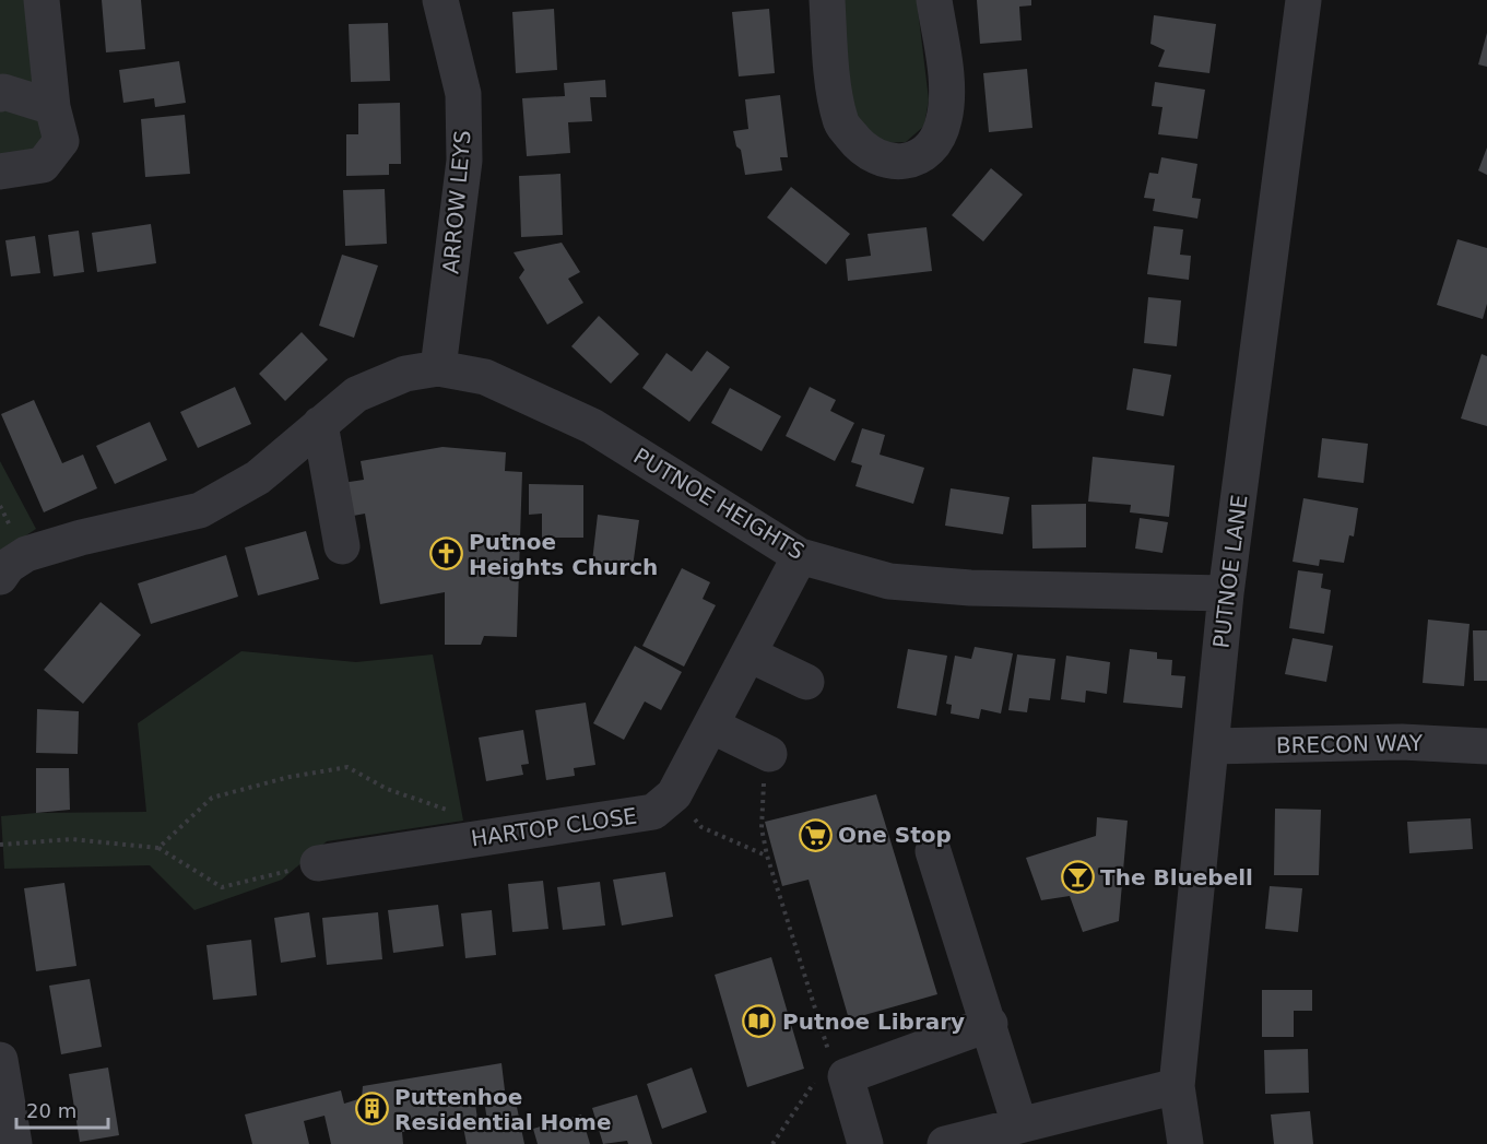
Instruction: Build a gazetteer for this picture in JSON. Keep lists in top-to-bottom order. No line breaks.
{"streets":{"street":["ARROW LEYS","PUTNOE HEIGHTS","PUTNOE LANE","BRECON WAY","HARTOP CLOSE"]},"crossings":[["ARROW LEYS","PUTNOE HEIGHTS"],["PUTNOE HEIGHTS","PUTNOE LANE"],["PUTNOE HEIGHTS","HARTOP CLOSE"],["PUTNOE LANE","BRECON WAY"]],"places":{"church":["Putnoe Heights Church"],"supermarket":["One Stop"],"bar":["The Bluebell"],"library":["Putnoe Library"],"building":["Puttenhoe Residential Home"]},"scale_bar":"20 m"}
